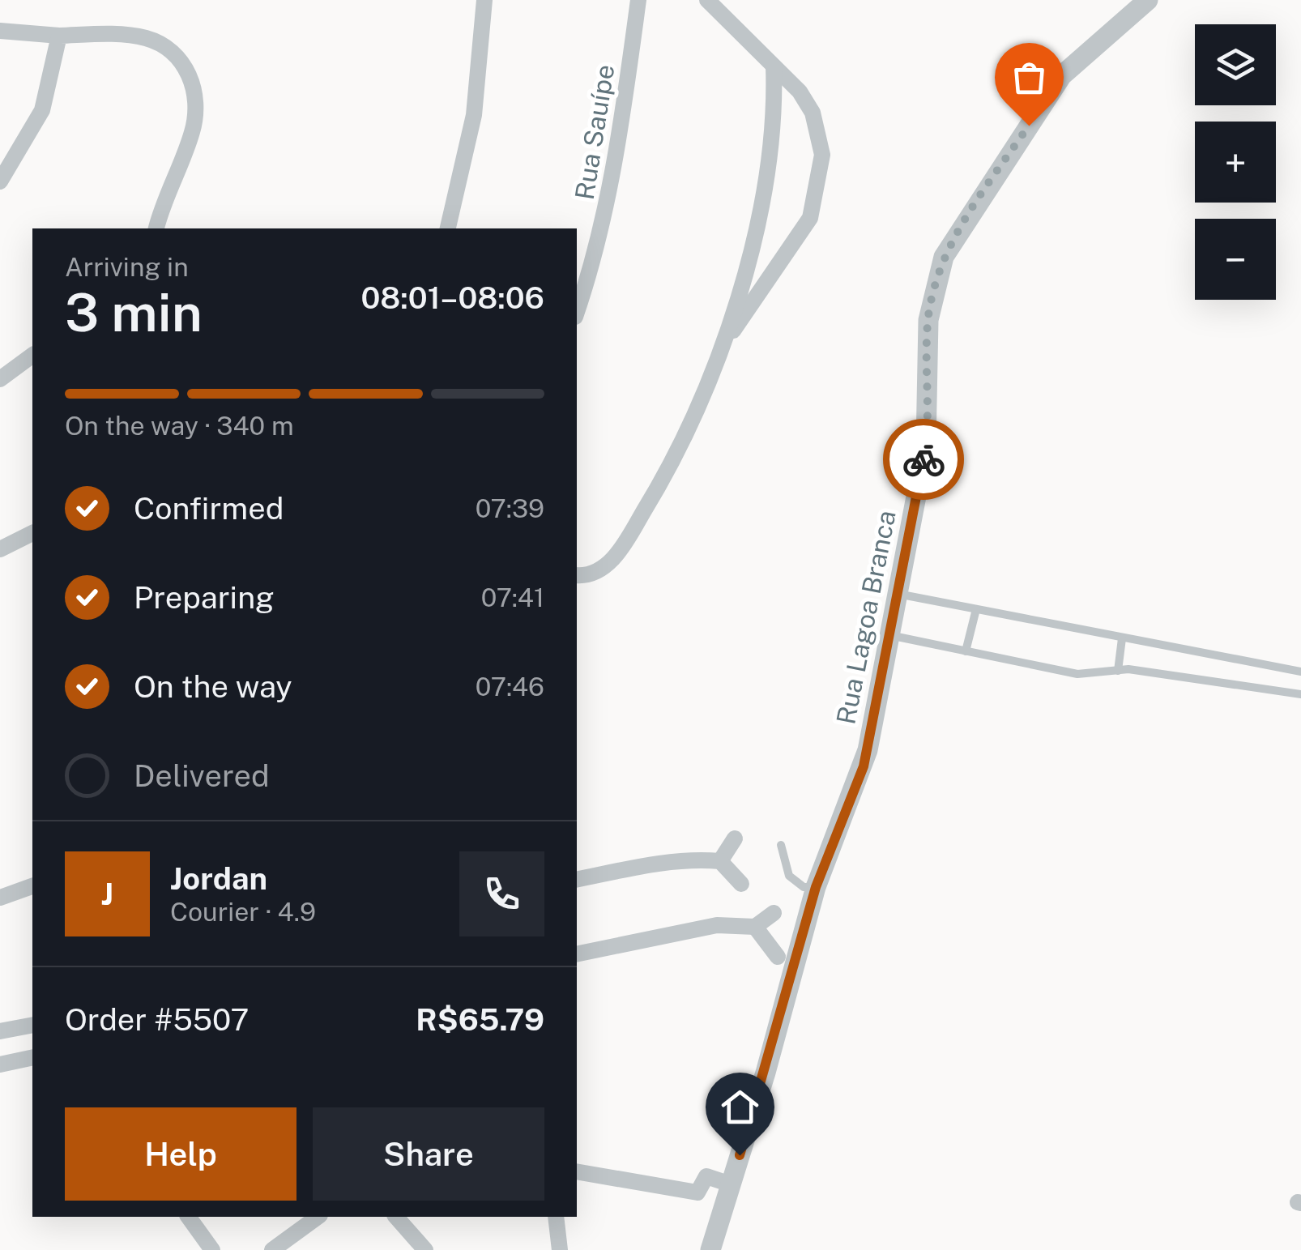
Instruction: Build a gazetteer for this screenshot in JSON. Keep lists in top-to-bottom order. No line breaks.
{"streets":{"street":["Rua Sauípe","Rua Lagoa Branca"]},"page":{"map_buttons":["+","−"],"heading":["3 min","Arriving in","08:01–08:06"],"panel":["Jordan","Courier · 4.9","Order #5507","R$65.79"],"bar":"On the way · 340 m","list":[["Confirmed","07:39"],["Preparing","07:41"],["On the way","07:46"],"Delivered"],"round":"J","buttons":["Help","Share"]}}
